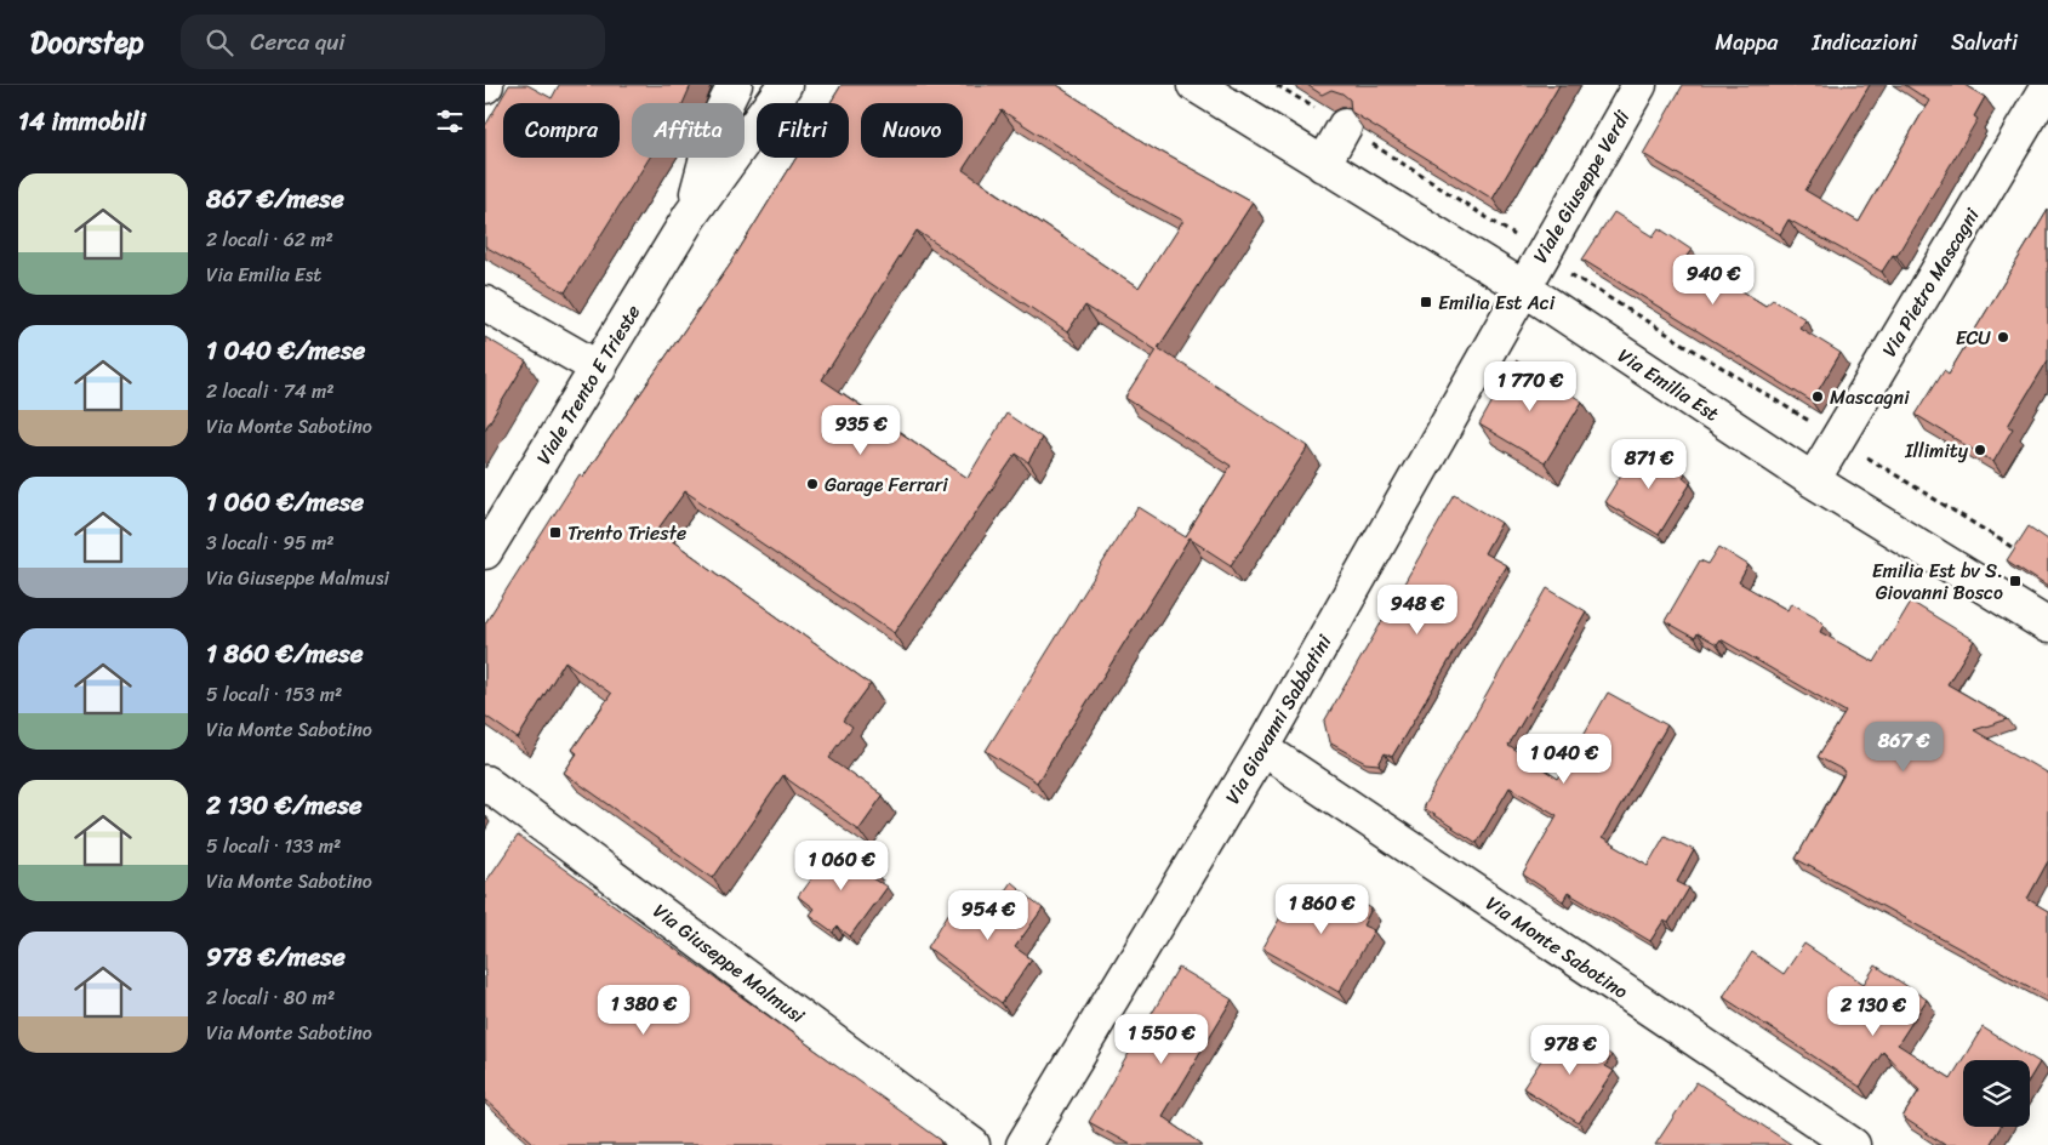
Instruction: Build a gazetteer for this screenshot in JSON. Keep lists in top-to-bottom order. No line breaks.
{"streets":{"street":["Viale Giuseppe Verdi","Via Pietro Mascagni","Viale Trento E Trieste","Via Emilia Est","Via Giovanni Sabbatini","Via Monte Sabotino","Via Giuseppe Malmusi"]},"crossings":[["Viale Giuseppe Verdi","Via Emilia Est"],["Viale Giuseppe Verdi","Via Giovanni Sabbatini"],["Via Pietro Mascagni","Via Emilia Est"],["Via Emilia Est","Via Giovanni Sabbatini"],["Via Giovanni Sabbatini","Via Monte Sabotino"]],"places":{"transit":["Emilia Est Aci","Trento Trieste","Emilia Est bv S. Giovanni Bosco"],"other":["ECU","Mascagni","Illimity","Garage Ferrari"]},"page":{"header":"Doorstep","search":"Cerca qui","nav":["Mappa","Indicazioni","Salvati"],"heading":"14 immobili","chip":["Compra","Affitta","Filtri","Nuovo"],"list":[{"name":"867 €/mese","note":"2 locali · 62 m² · Via Emilia Est"},{"name":"1 040 €/mese","note":"2 locali · 74 m² · Via Monte Sabotino"},{"name":"1 060 €/mese","note":"3 locali · 95 m² · Via Giuseppe Malmusi"},{"name":"1 860 €/mese","note":"5 locali · 153 m² · Via Monte Sabotino"},{"name":"2 130 €/mese","note":"5 locali · 133 m² · Via Monte Sabotino"},{"name":"978 €/mese","note":"2 locali · 80 m² · Via Monte Sabotino"}],"price":["940 €","1 770 €","935 €","871 €","948 €","867 €","1 040 €","1 060 €","1 860 €","954 €","1 380 €","2 130 €","1 550 €","978 €"]}}
